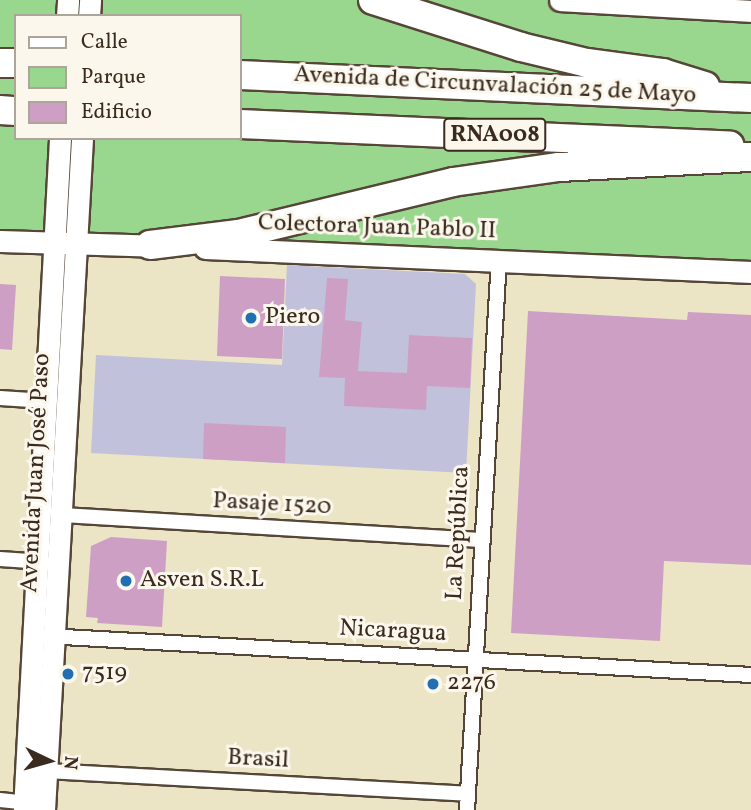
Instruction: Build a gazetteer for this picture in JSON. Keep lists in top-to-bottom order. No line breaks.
{"streets":{"highway":["Avenida de Circunvalación 25 de Mayo","RNA008"],"main road":["Colectora Juan Pablo II","Avenida Juan José Paso"],"street":["Pasaje 1520","La República","Nicaragua","Brasil"]},"crossings":[["Colectora Juan Pablo II","Avenida Juan José Paso"],["Colectora Juan Pablo II","La República"],["Avenida Juan José Paso","Pasaje 1520"],["Avenida Juan José Paso","Nicaragua"],["Avenida Juan José Paso","Brasil"],["Pasaje 1520","La República"],["La República","Nicaragua"],["La República","Brasil"]],"places":["Piero","Asven S.R.L","7519","2276"],"legend":["Calle","Parque","Edificio"],"north":"right"}
